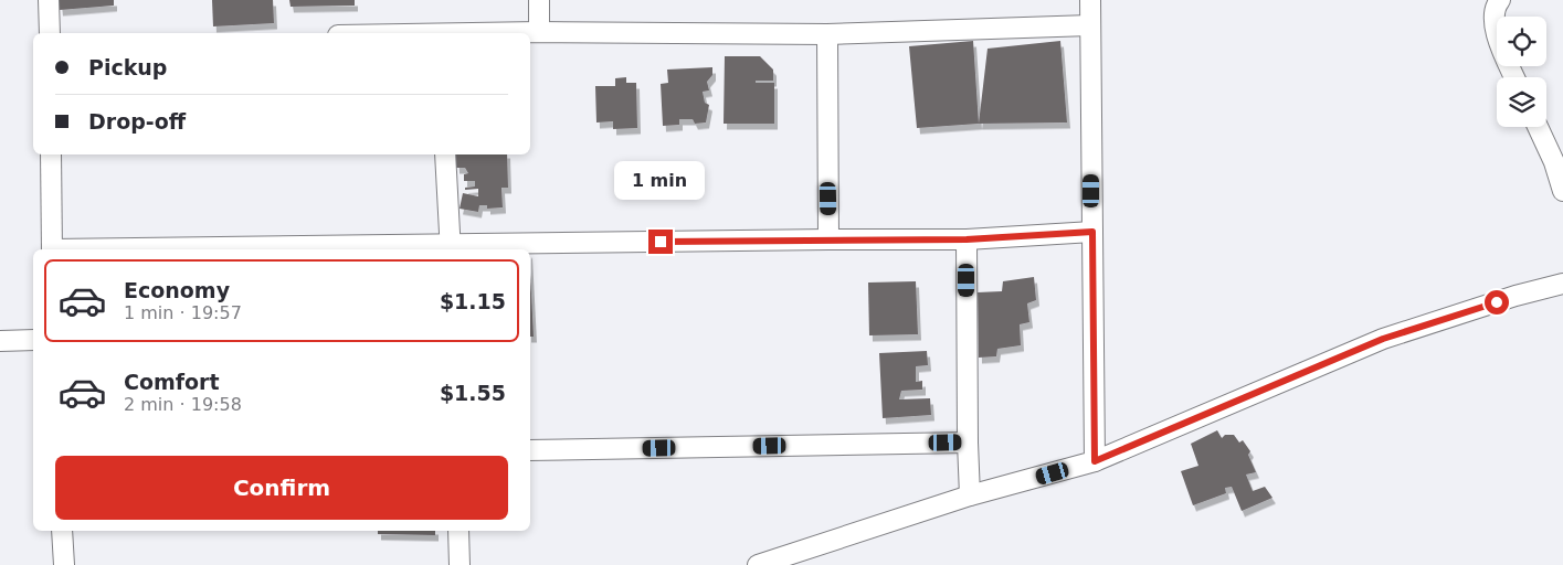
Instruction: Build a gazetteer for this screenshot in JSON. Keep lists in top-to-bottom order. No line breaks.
{"page":{"banner":["Pickup","Drop-off"],"bubble":"1 min","list":[{"name":"Economy","note":"1 min · 19:57","value":"$1.15"},{"name":"Comfort","note":"2 min · 19:58","value":"$1.55"}],"buttons":"Confirm"}}
